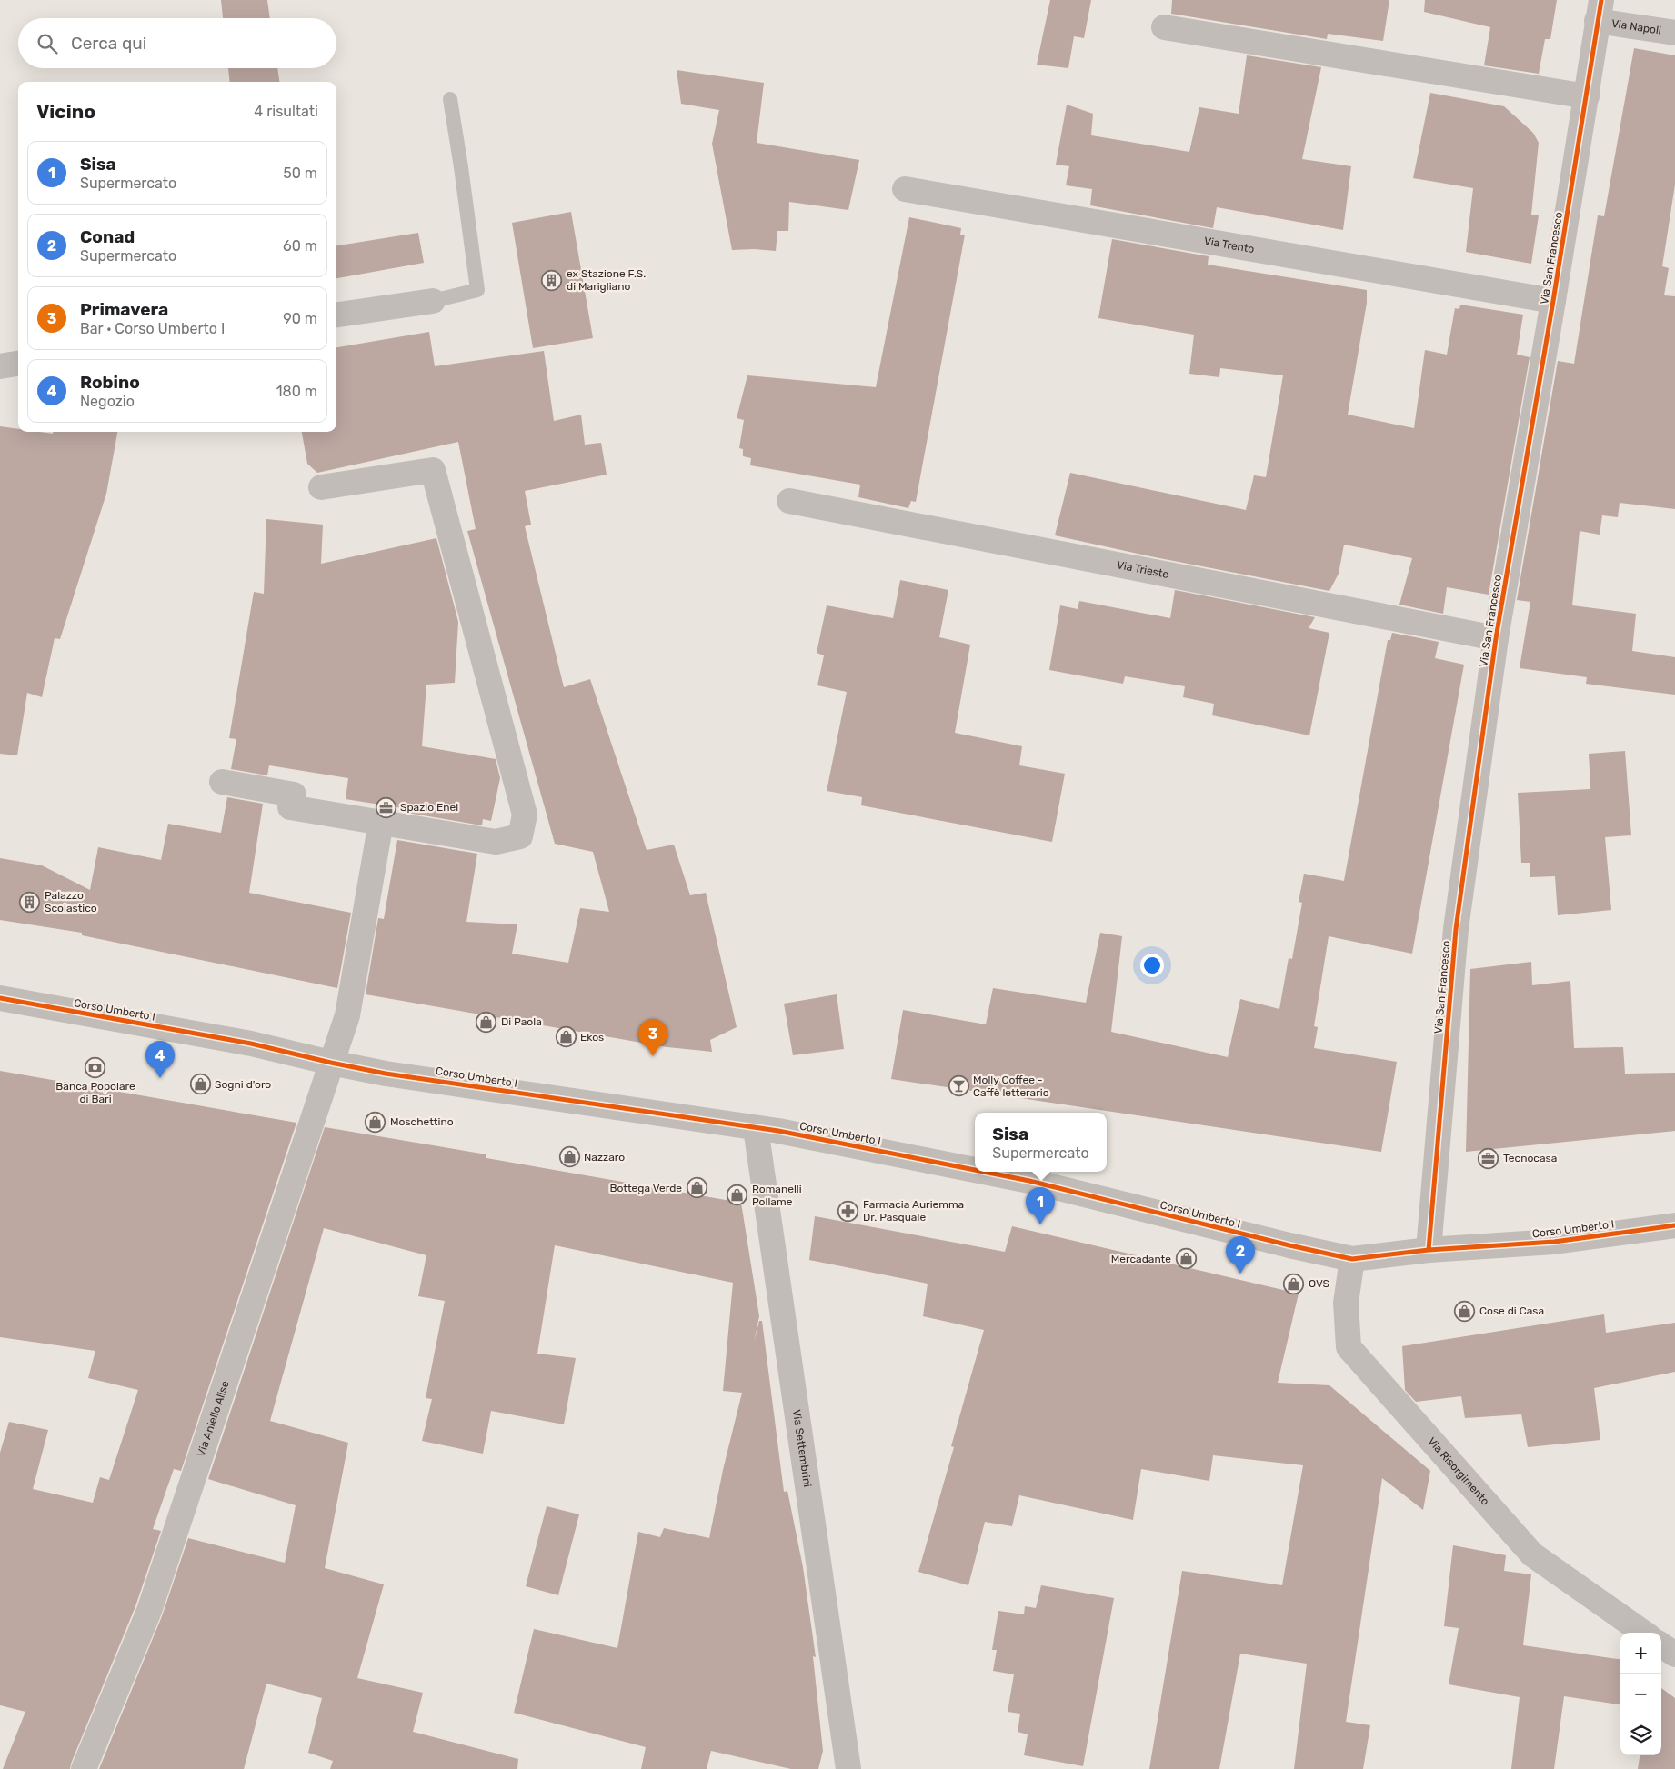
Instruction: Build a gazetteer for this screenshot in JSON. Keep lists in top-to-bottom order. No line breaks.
{"streets":{"street":["Via Napoli","Via Trento","Via San Francesco","Via Trieste","Corso Umberto I","Via Aniello Alise","Via Settembrini","Via Risorgimento"]},"crossings":[["Via Napoli","Via San Francesco"],["Via Trento","Via San Francesco"],["Via San Francesco","Via Trieste"],["Via San Francesco","Corso Umberto I"],["Corso Umberto I","Via Aniello Alise"],["Corso Umberto I","Via Settembrini"],["Corso Umberto I","Via Risorgimento"]],"places":{"building":["ex Stazione F.S. di Marigliano","Palazzo Scolastico"],"office":["Spazio Enel","Tecnocasa"],"shop":["Di Paola","Ekos","Sogni d'oro","Moschettino","Nazzaro","Bottega Verde","Romanelli Pollame","Mercadante","OVS","Cose di Casa"],"bank":["Banca Popolare di Bari"],"bar":["Molly Coffee - Caffè letterario"],"pharmacy":["Farmacia Auriemma Dr. Pasquale"]},"page":{"search":"Cerca qui","heading":["Vicino","4 risultati"],"list":[{"mark":"1","name":"Sisa","note":"Supermercato","value":"50 m"},{"mark":"2","name":"Conad","note":"Supermercato","value":"60 m"},{"mark":"3","name":"Primavera","note":"Bar · Corso Umberto I","value":"90 m"},{"mark":"4","name":"Robino","note":"Negozio","value":"180 m"}],"pins":["3","4","1","2"],"popup":["Sisa","Supermercato"],"map_buttons":["+","−"]}}
